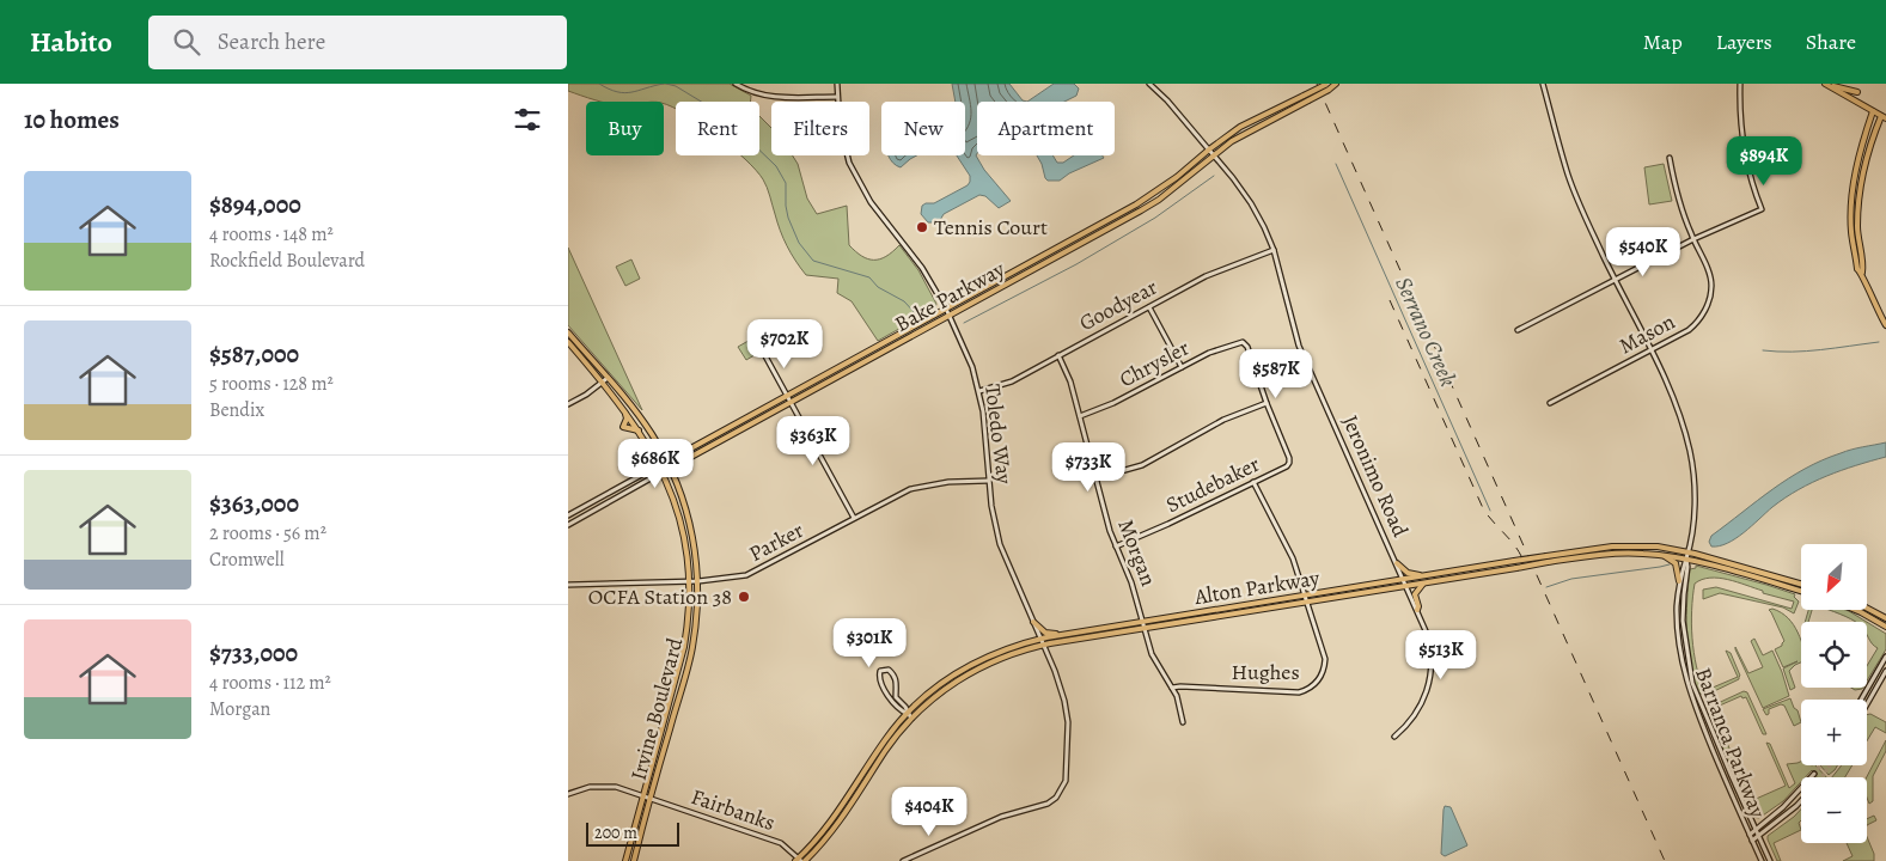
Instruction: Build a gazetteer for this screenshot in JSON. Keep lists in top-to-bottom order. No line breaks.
{"streets":{"main road":["Bake Parkway","Alton Parkway","Irvine Boulevard"],"street":["Goodyear","Mason","Chrysler","Toledo Way","Jeronimo Road","Studebaker","Parker","Morgan","Hughes","Barranca Parkway","Fairbanks"]},"crossings":[["Bake Parkway","Toledo Way"],["Bake Parkway","Jeronimo Road"],["Bake Parkway","Irvine Boulevard"],["Goodyear","Toledo Way"],["Goodyear","Jeronimo Road"],["Goodyear","Morgan"],["Chrysler","Studebaker"],["Chrysler","Morgan"],["Toledo Way","Parker"],["Toledo Way","Alton Parkway"],["Jeronimo Road","Alton Parkway"],["Studebaker","Morgan"],["Studebaker","Hughes"],["Parker","Irvine Boulevard"],["Morgan","Alton Parkway"],["Morgan","Hughes"],["Alton Parkway","Hughes"],["Alton Parkway","Barranca Parkway"],["Alton Parkway","Fairbanks"],["Irvine Boulevard","Fairbanks"]],"water":["Serrano Creek"],"places":["Tennis Court","OCFA Station 38"],"scale_bar":"200 m","north":"bottom left","page":{"header":"Habito","search":"Search here","nav":["Map","Layers","Share"],"heading":"10 homes","chip":["Buy","Rent","Filters","New","Apartment"],"price":["$894K","$540K","$702K","$587K","$363K","$686K","$733K","$301K","$513K","$404K"],"list":[{"name":"$894,000","note":"4 rooms · 148 m² · Rockfield Boulevard"},{"name":"$587,000","note":"5 rooms · 128 m² · Bendix"},{"name":"$363,000","note":"2 rooms · 56 m² · Cromwell"},{"name":"$733,000","note":"4 rooms · 112 m² · Morgan"}],"map_buttons":["+","−"],"scale":"200 m"}}
